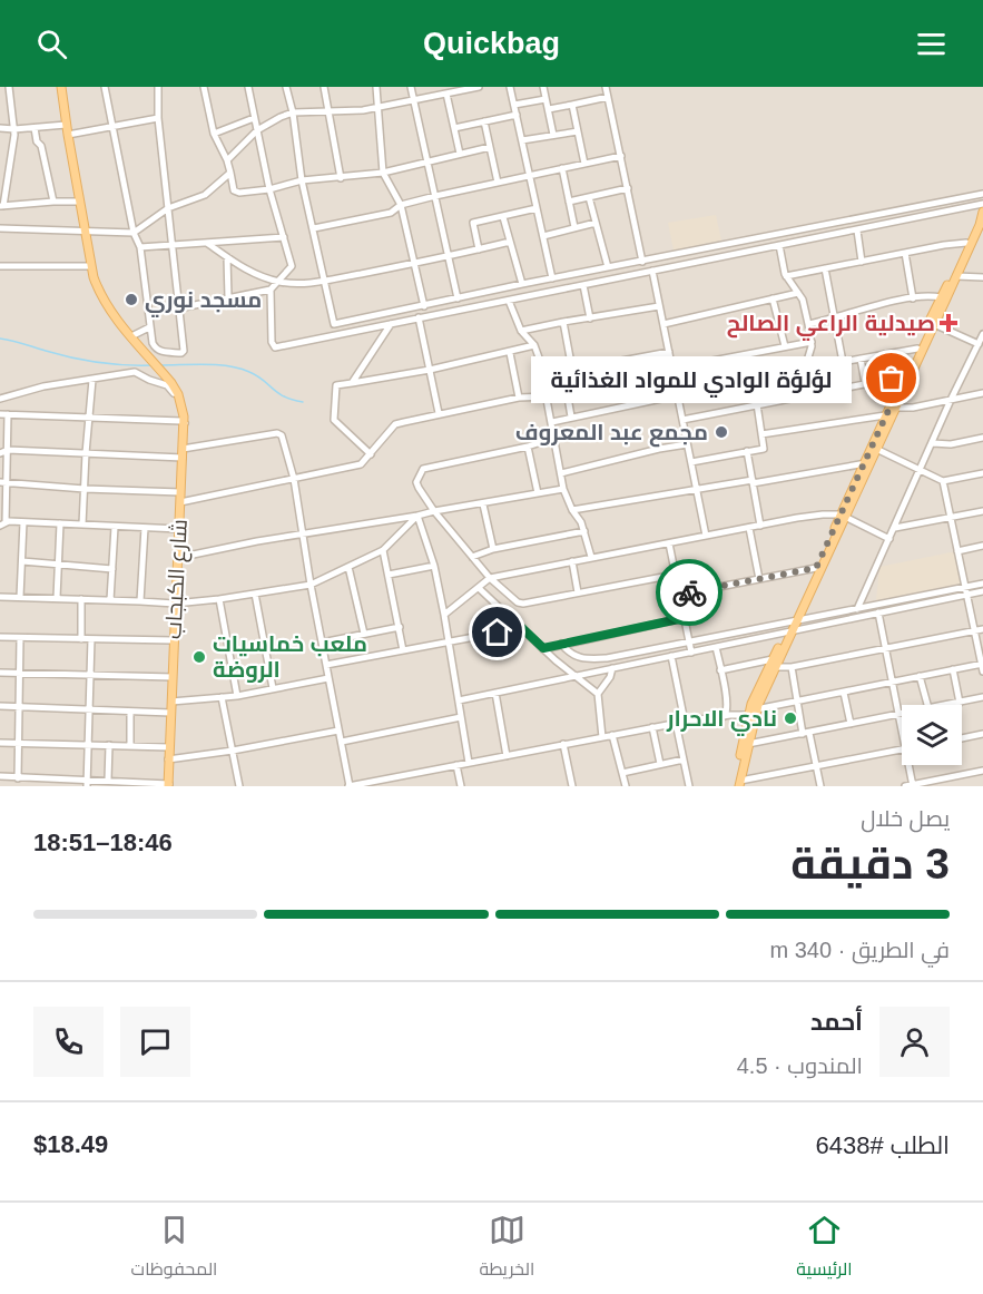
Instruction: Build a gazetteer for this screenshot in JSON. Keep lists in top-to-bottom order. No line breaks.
{"streets":{"main road":["شارع الكبجاب"]},"places":{"other":["مسجد نوري","لؤلؤة الوادي للمواد الغذائية","مجمع عبد المعروف","ملعب خماسيات الروضة","نادي الاحرار"],"health":["صيدلية الراعي الصالح"]},"page":{"header":"Quickbag","bubble":"لؤلؤة الوادي للمواد الغذائية","heading":["3 دقيقة","يصل خلال","18:46–18:51"],"panel":["أحمد","المندوب · 4.5","الطلب #6438","$18.49"],"bar":"في الطريق · 340 m","tabs":["الرئيسية","الخريطة","المحفوظات"]}}
